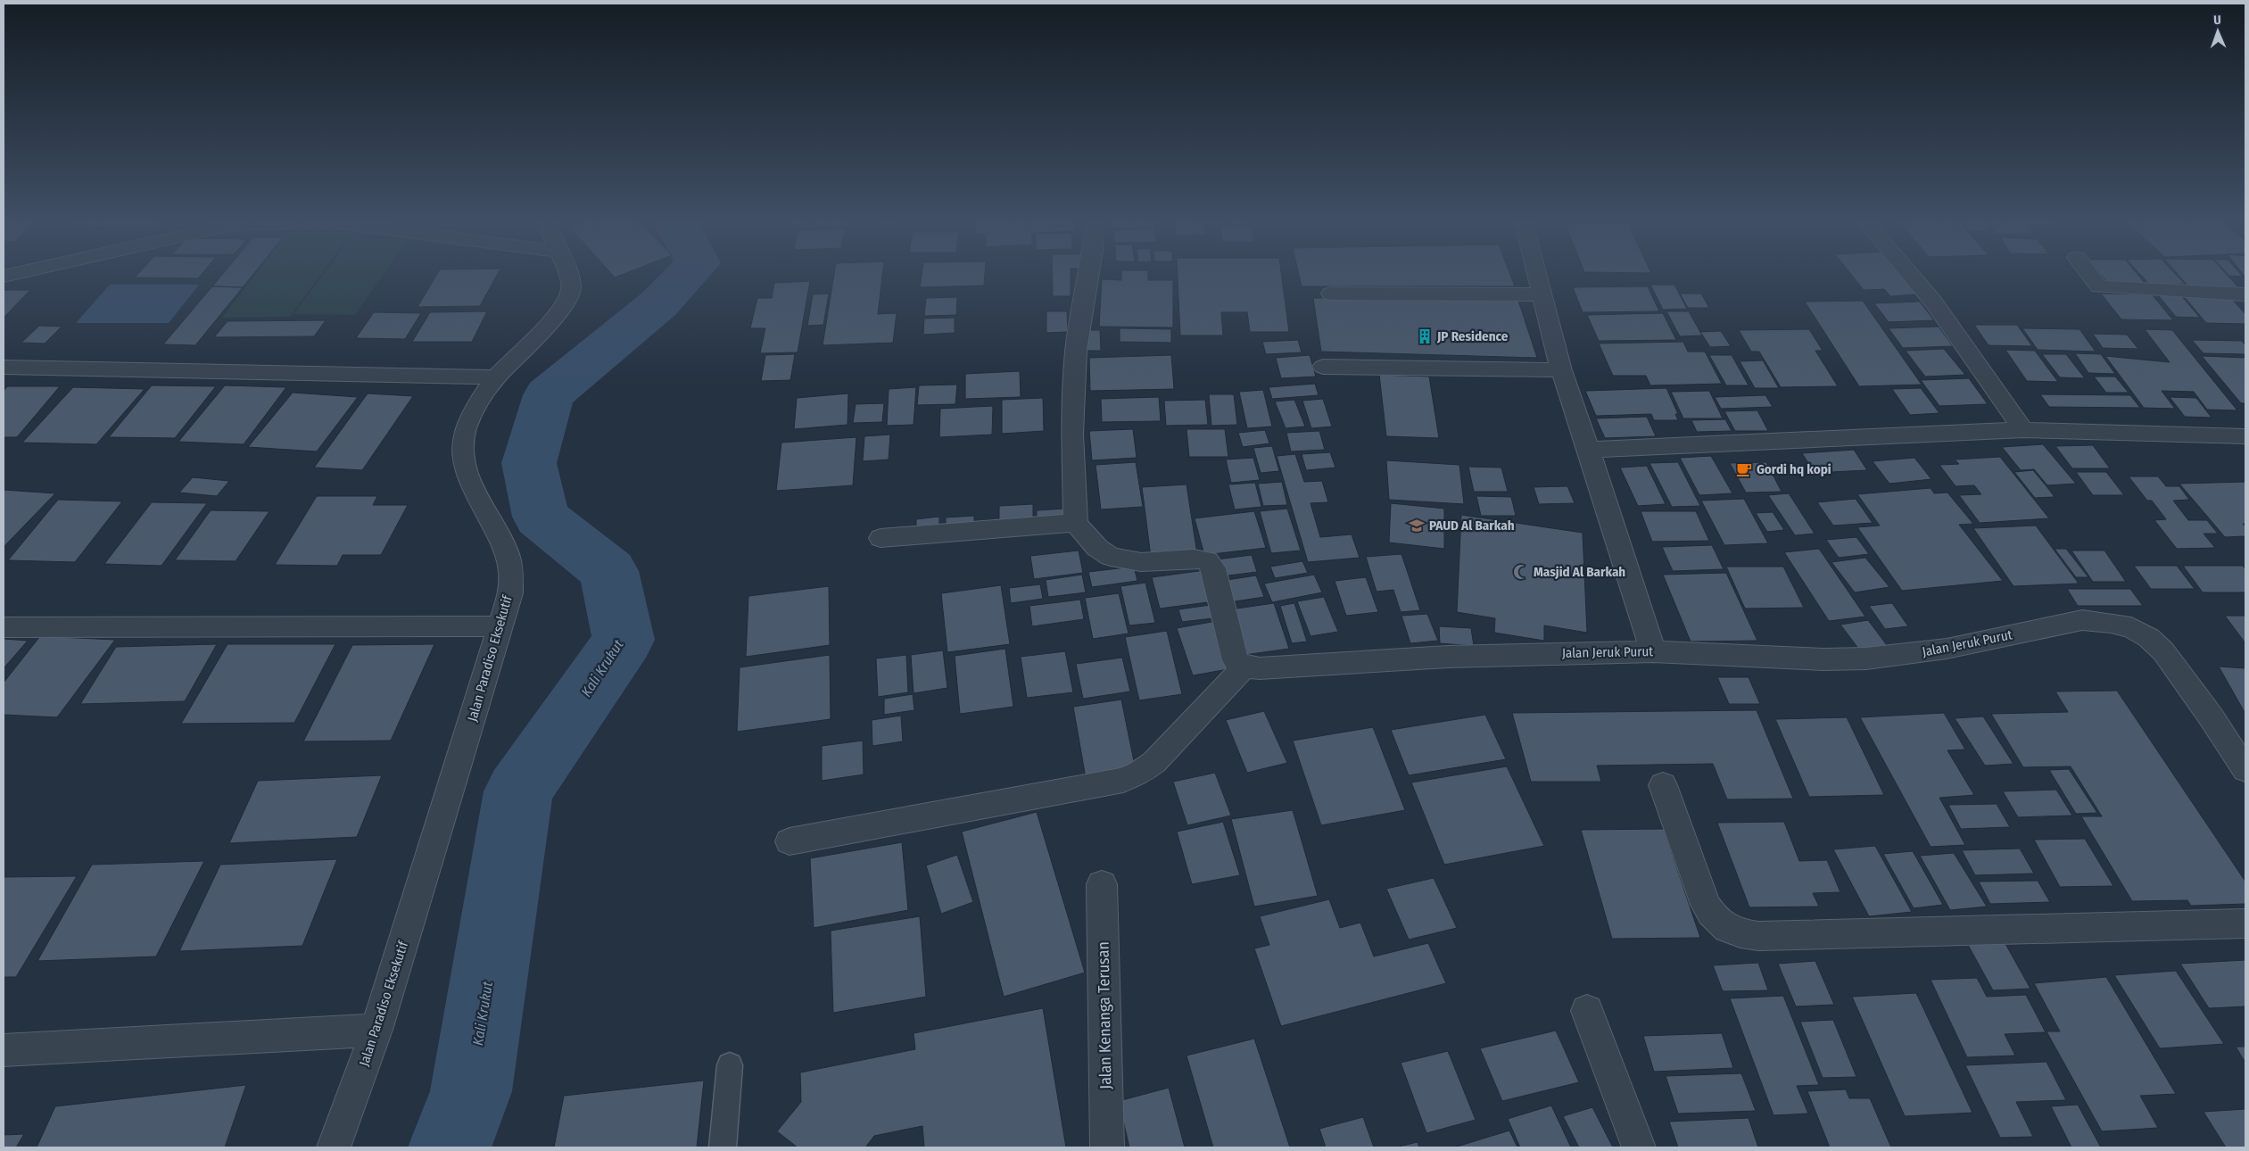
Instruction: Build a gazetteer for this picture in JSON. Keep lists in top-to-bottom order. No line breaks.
{"streets":{"street":["Jalan Jeruk Purut","Jalan Paradiso Eksekutif","Jalan Kenanga Terusan"]},"water":["Kali Krukut"],"places":{"building":["JP Residence"],"cafe":["Gordi hq kopi"],"school or university":["PAUD Al Barkah"],"mosque":["Masjid Al Barkah"]},"north":"top"}
